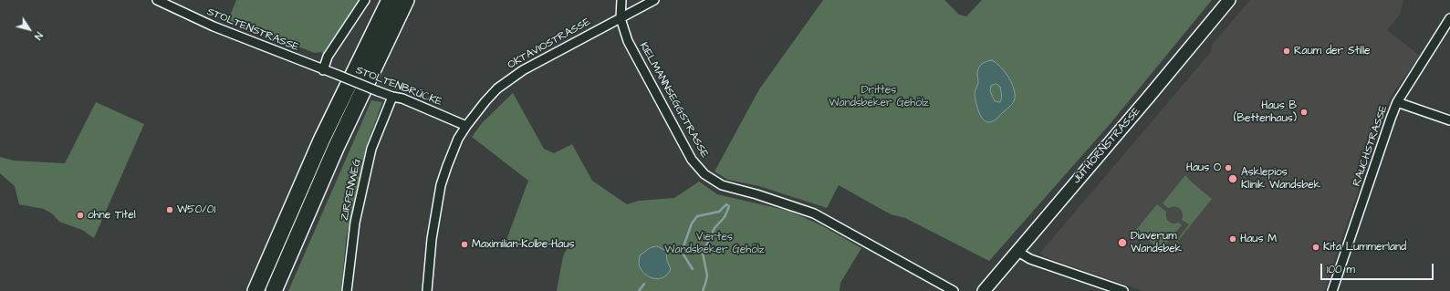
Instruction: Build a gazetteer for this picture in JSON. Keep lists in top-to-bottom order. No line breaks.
{"streets":{"main road":["JÜTHORNSTRASSE"],"street":["STOLTENSTRASSE","OKTAVIOSTRASSE","STOLTENBRÜCKE","KIELMANNSEGGSTRASSE","RAUCHSTRASSE","ZIRPENWEG"]},"crossings":[["STOLTENSTRASSE","STOLTENBRÜCKE"],["OKTAVIOSTRASSE","STOLTENBRÜCKE"],["OKTAVIOSTRASSE","KIELMANNSEGGSTRASSE"],["STOLTENBRÜCKE","ZIRPENWEG"]],"parks":["Drittes Wandsbeker Gehölz","Viertes Wandsbeker Gehölz"],"places":["Raum der Stille","Haus B (Bettenhaus)","Haus O","Asklepios Klinik Wandsbek","W50/01","ohne Titel","Haus M","Diaverum Wandsbek","Maximilian-Kolbe-Haus","Kita Lummerland"],"scale_bar":"100 m","north":"bottom right"}
